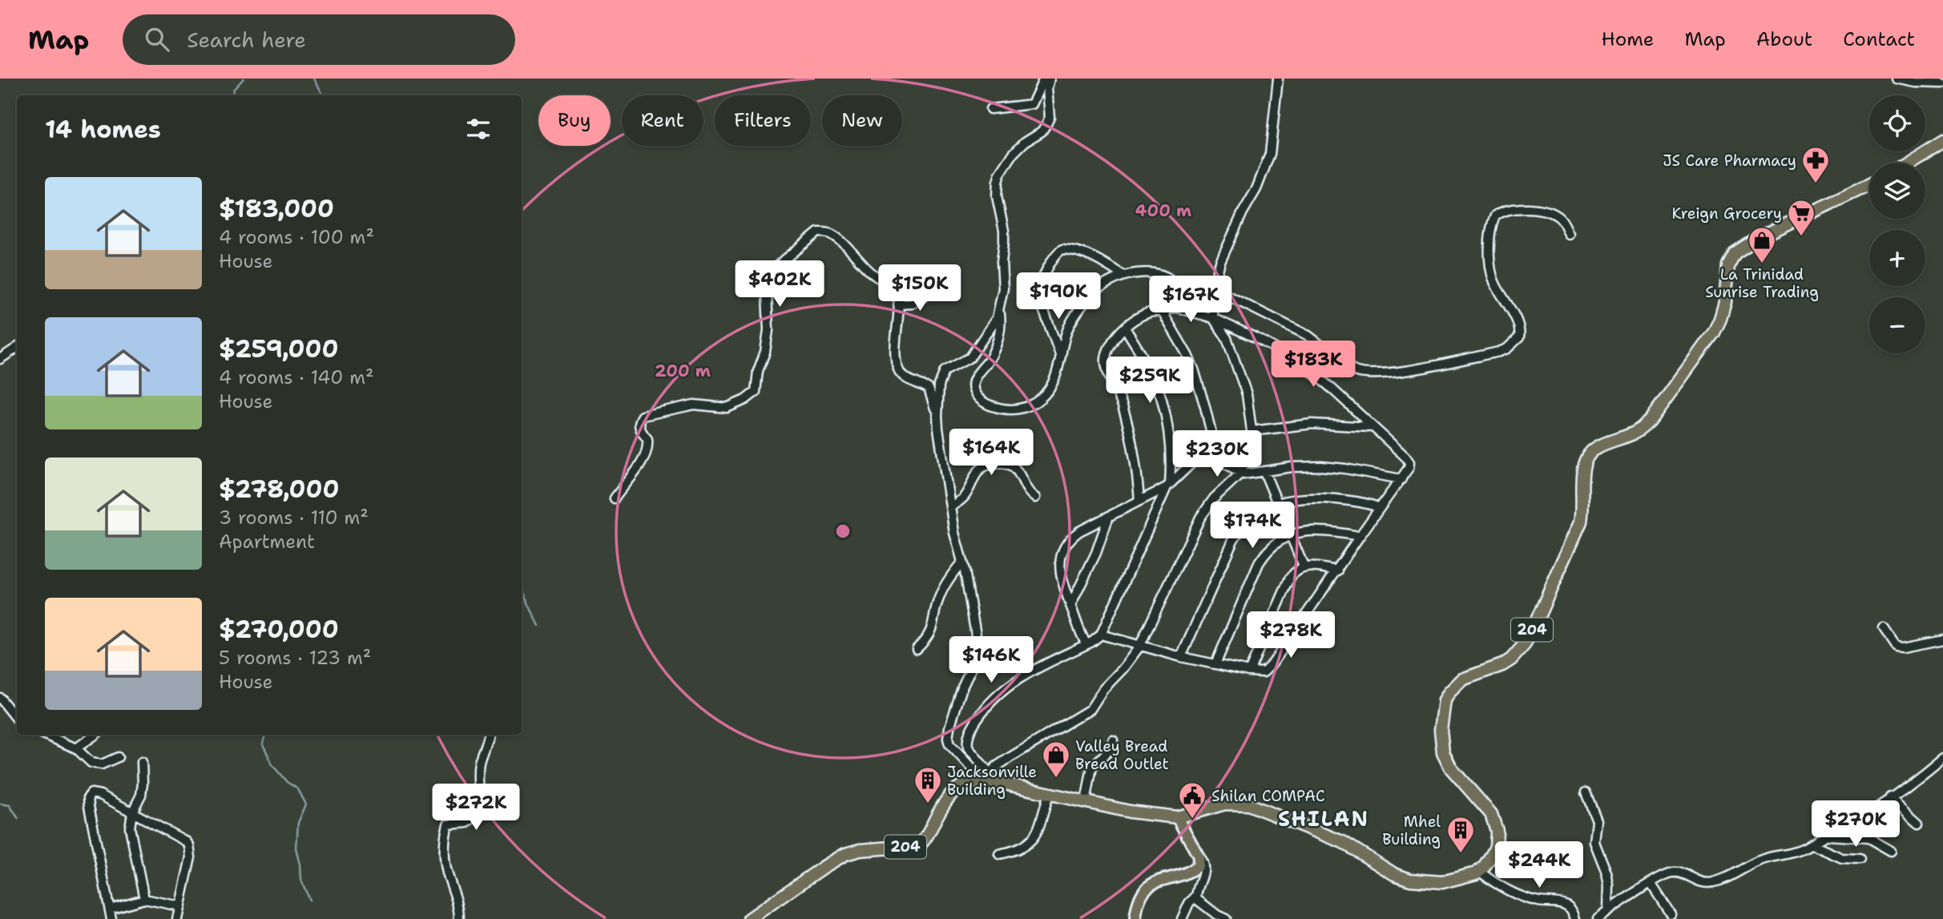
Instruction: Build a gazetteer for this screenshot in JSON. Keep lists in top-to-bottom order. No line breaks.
{"streets":{"highway":["204"]},"districts":["SHILAN"],"places":{"pharmacy":["JS Care Pharmacy"],"supermarket":["Kreign Grocery"],"shop":["La Trinidad Sunrise Trading","Valley Bread Bread Outlet"],"building":["Jacksonville Building","Mhel Building"],"public building":["Shilan COMPAC"]},"page":{"header":"Map","search":"Search here","nav":["Home","Map","About","Contact"],"map_buttons":["+","−"],"chip":["Buy","Rent","Filters","New"],"heading":"14 homes","list":[{"name":"$183,000","note":"4 rooms · 100 m² · House"},{"name":"$259,000","note":"4 rooms · 140 m² · House"},{"name":"$278,000","note":"3 rooms · 110 m² · Apartment"},{"name":"$270,000","note":"5 rooms · 123 m² · House"}],"price":["$402K","$150K","$190K","$167K","$183K","$259K","$164K","$230K","$174K","$278K","$146K","$272K","$270K","$244K"]},"rings":["400 m","200 m"]}
